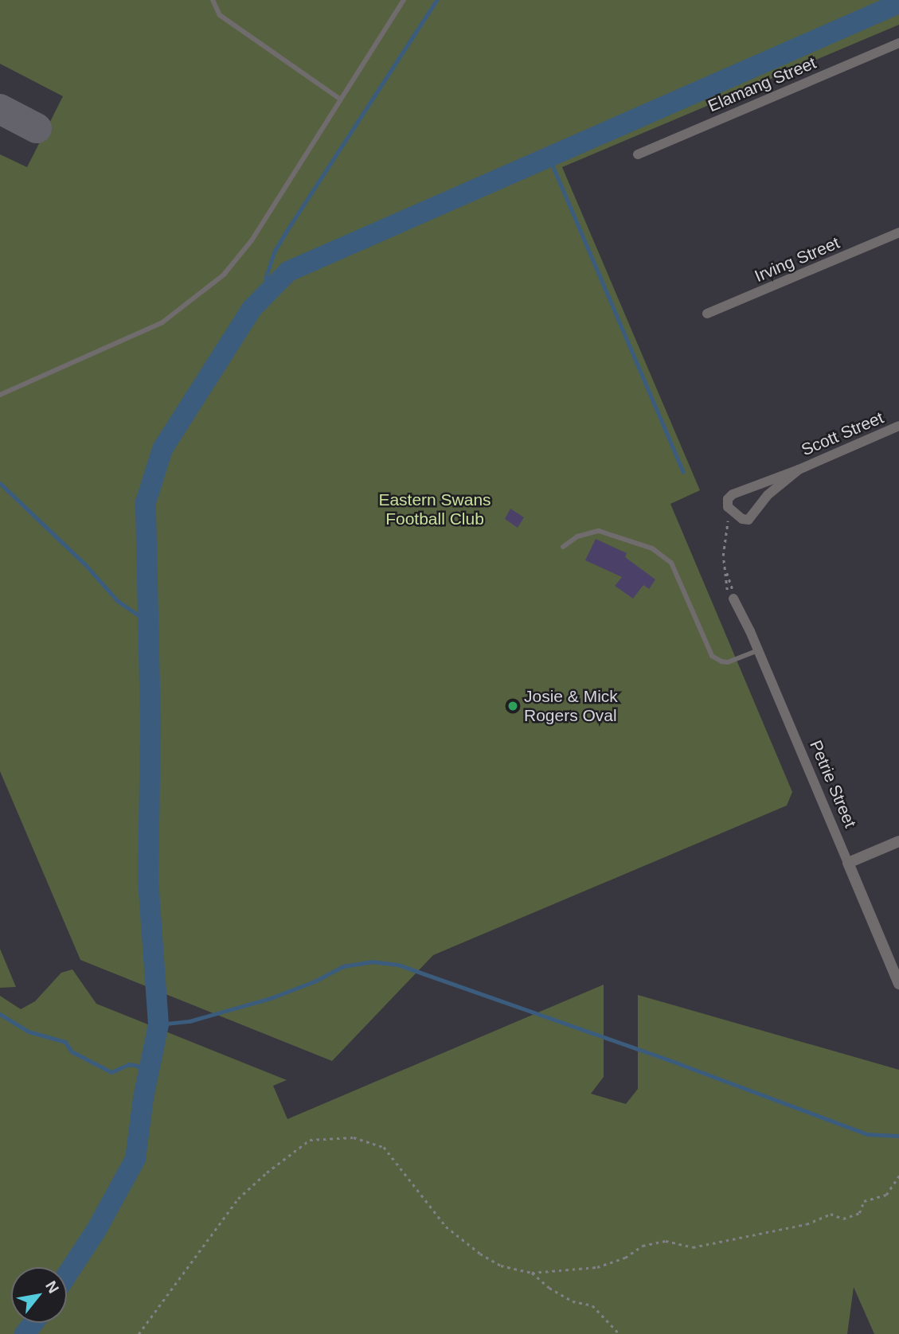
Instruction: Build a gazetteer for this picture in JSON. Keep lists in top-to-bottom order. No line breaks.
{"streets":{"street":["Elamang Street","Irving Street","Scott Street","Petrie Street"]},"parks":["Eastern Swans Football Club"],"places":["Josie & Mick Rogers Oval"],"north":"top right"}
